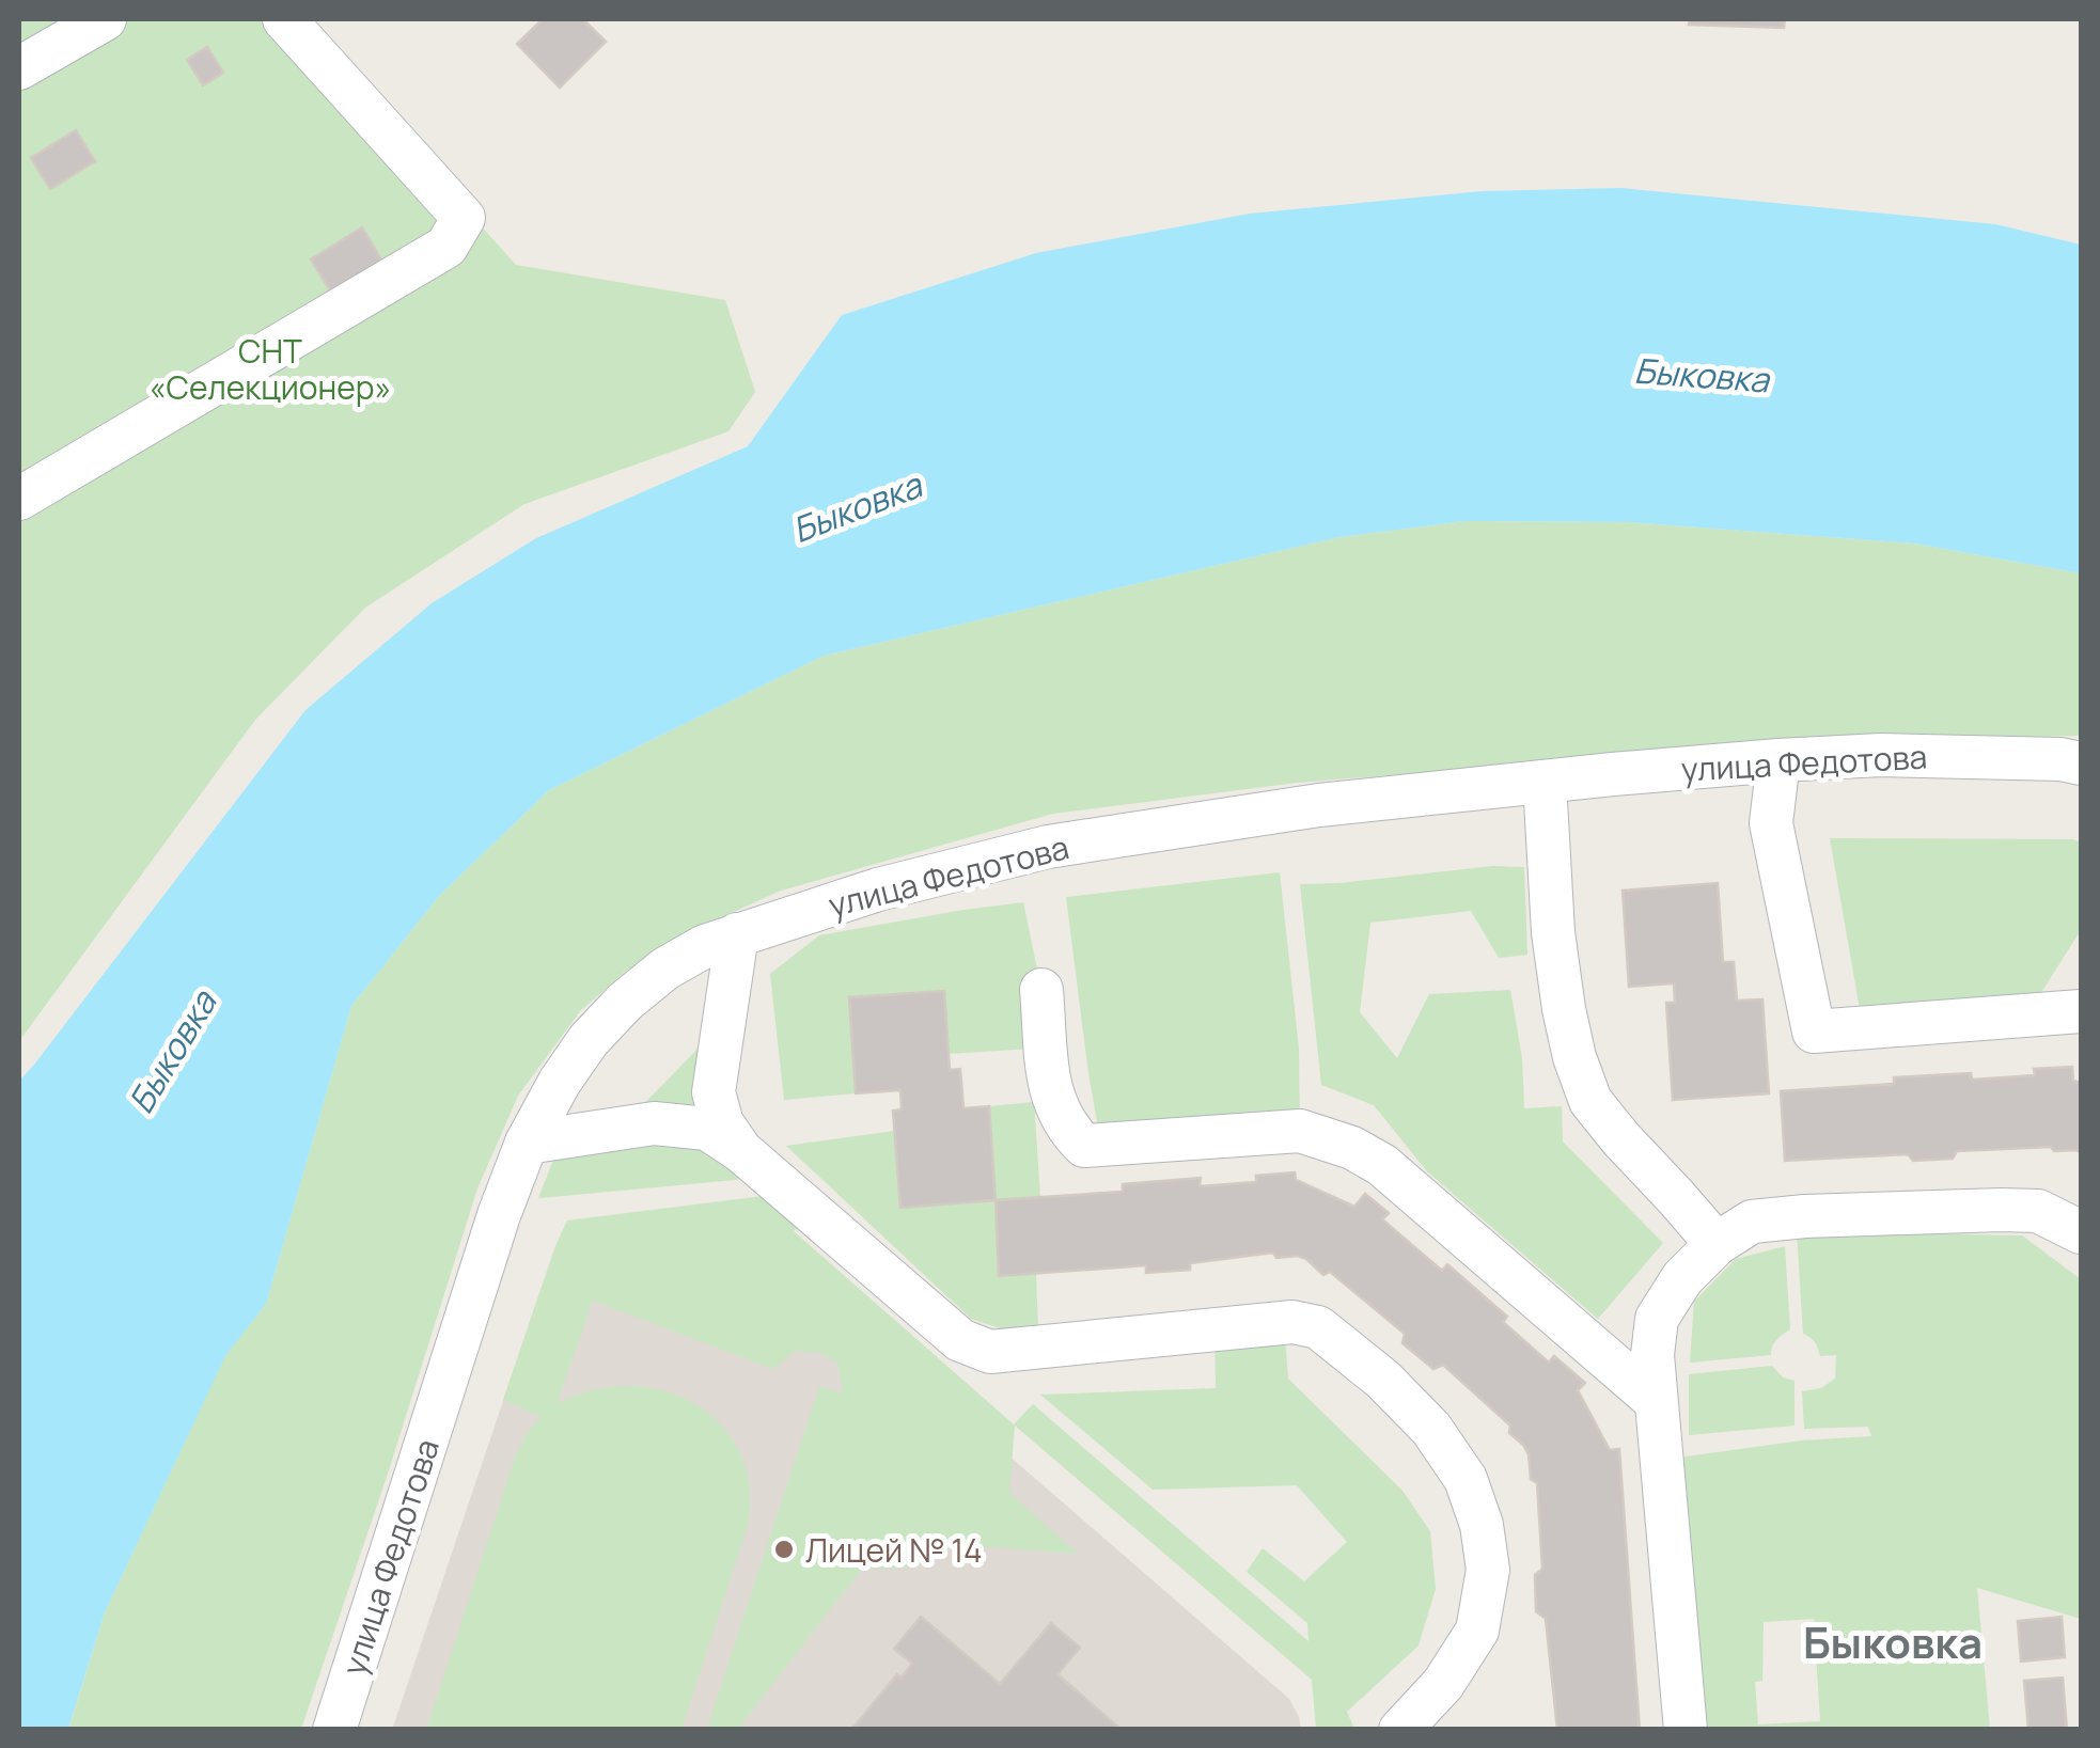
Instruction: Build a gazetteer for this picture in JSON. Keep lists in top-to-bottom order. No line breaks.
{"streets":{"street":["улица Федотова"]},"districts":["Быковка"],"water":["Быковка"],"parks":["СНТ «Селекционер»"],"places":["Лицей № 14"]}
